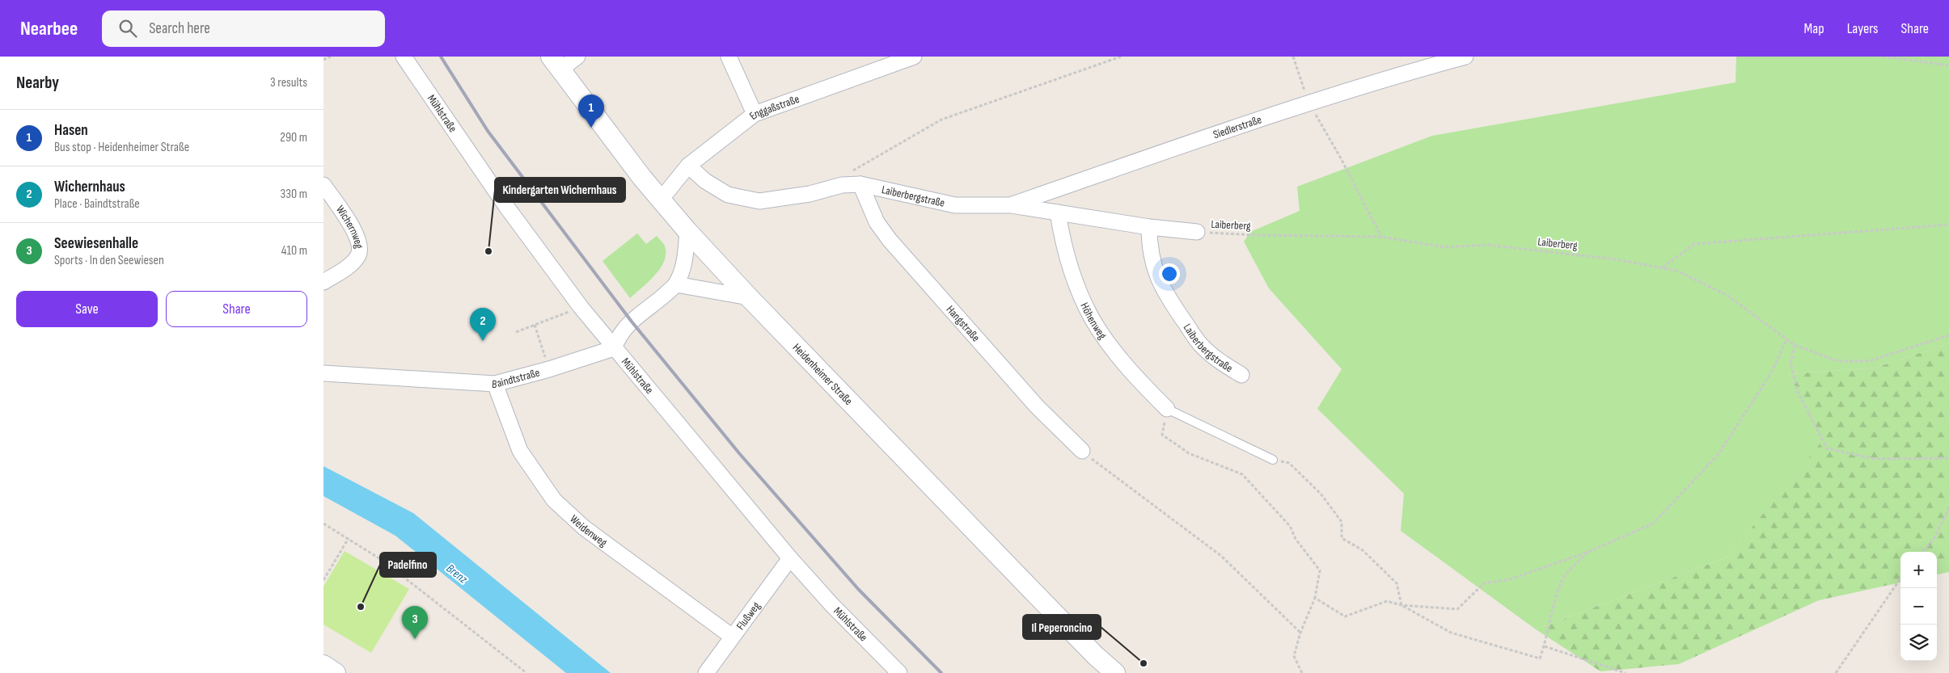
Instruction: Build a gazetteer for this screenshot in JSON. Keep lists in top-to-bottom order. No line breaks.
{"streets":{"street":["Enggaßstraße","Mühlstraße","Siedlerstraße","Laiberbergstraße","Wichernweg","Höhenweg","Hangstraße","Heidenheimer Straße","Baindtstraße","Weidenweg","Flußweg"],"path":["Laiberberg"]},"crossings":[["Enggaßstraße","Laiberbergstraße"],["Enggaßstraße","Heidenheimer Straße"],["Mühlstraße","Baindtstraße"],["Mühlstraße","Flußweg"],["Siedlerstraße","Laiberbergstraße"],["Laiberbergstraße","Laiberberg"],["Laiberbergstraße","Höhenweg"],["Laiberbergstraße","Hangstraße"],["Baindtstraße","Weidenweg"],["Weidenweg","Flußweg"]],"water":["Brenz"],"places":["Kindergarten Wichernhaus","Padelfino","Il Peperoncino"],"page":{"header":"Nearbee","search":"Search here","nav":["Map","Layers","Share"],"heading":["Nearby","3 results"],"pins":["1","2","3"],"list":[{"mark":"1","name":"Hasen","note":"Bus stop · Heidenheimer Straße","value":"290 m"},{"mark":"2","name":"Wichernhaus","note":"Place · Baindtstraße","value":"330 m"},{"mark":"3","name":"Seewiesenhalle","note":"Sports · In den Seewiesen","value":"410 m"}],"buttons":["Save","Share"],"map_buttons":["+","−"]}}
